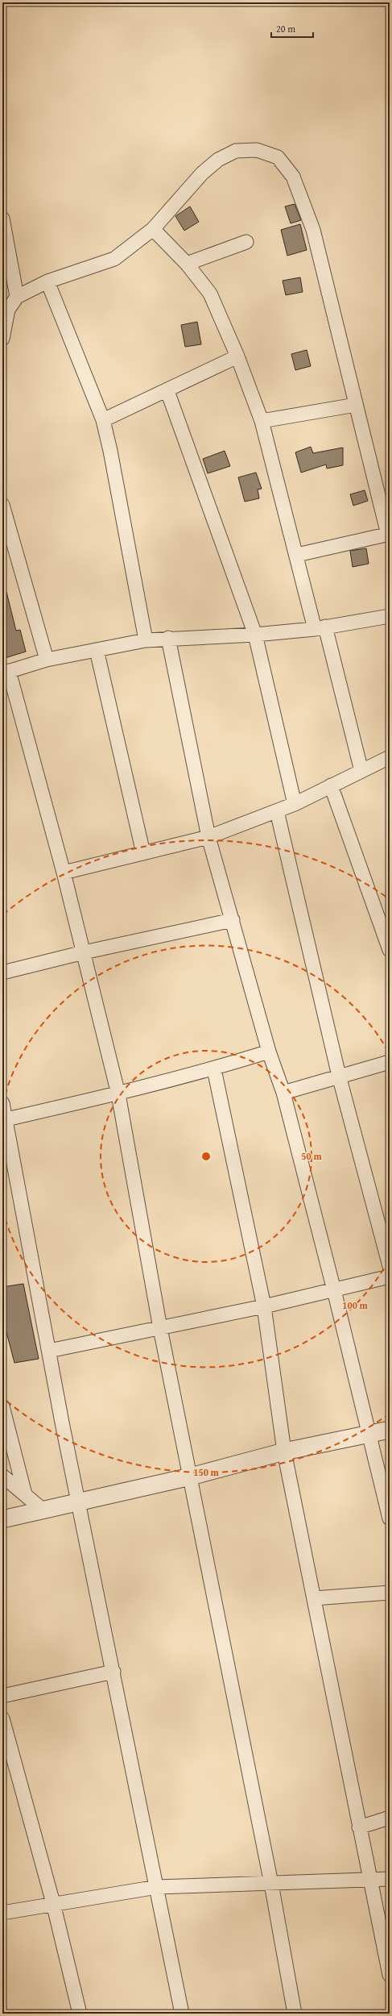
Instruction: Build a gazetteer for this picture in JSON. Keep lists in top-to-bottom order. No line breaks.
{"scale_bar":"20 m","rings":["50 m","100 m","150 m"]}
